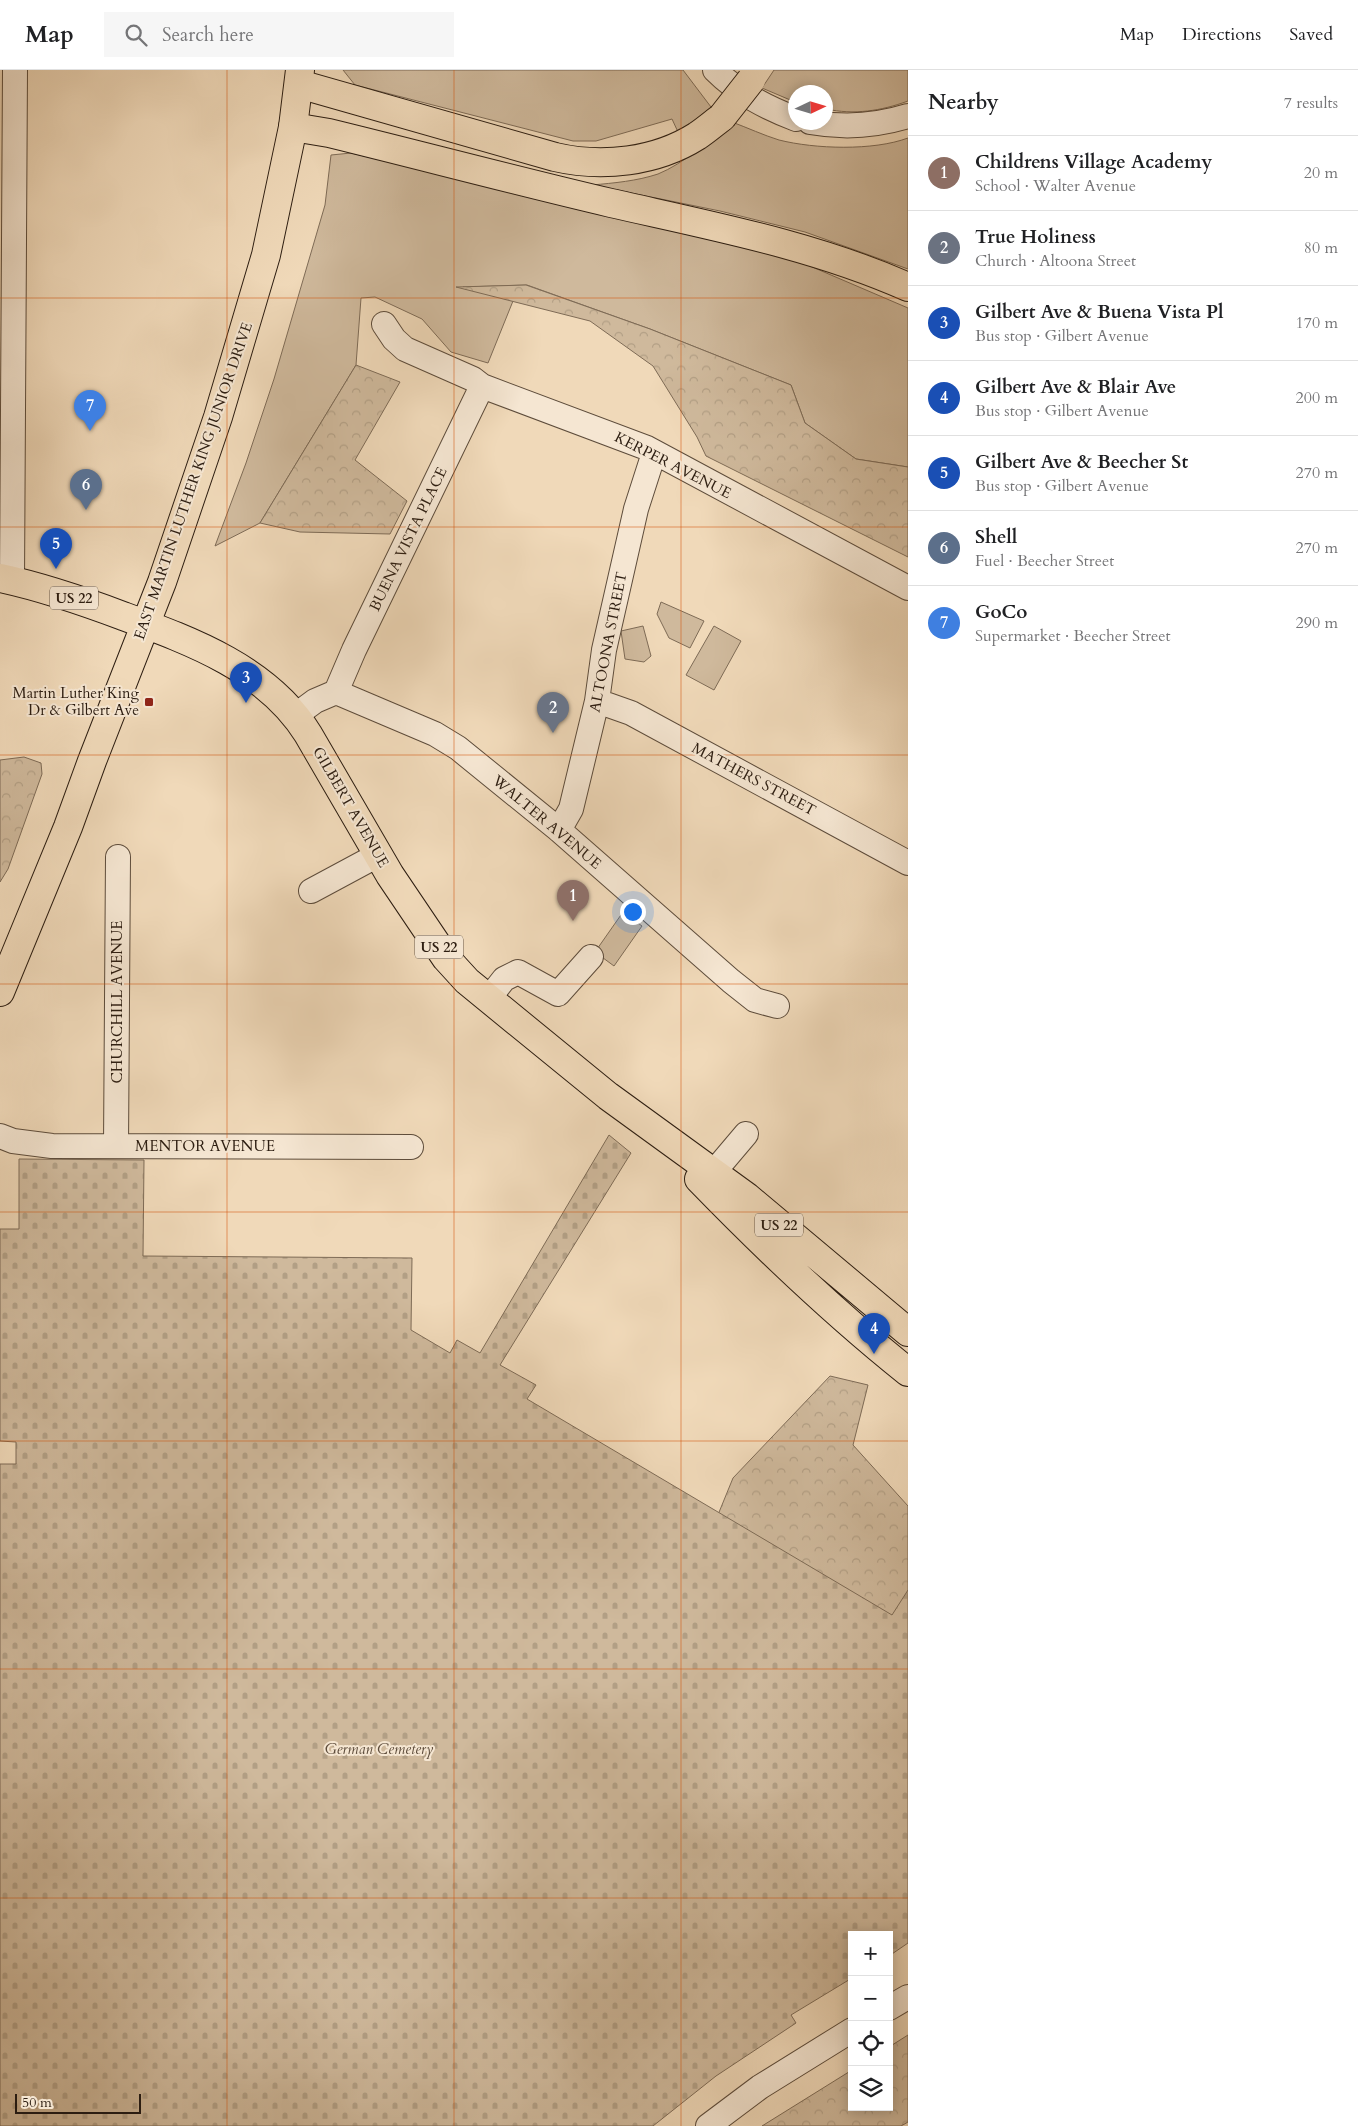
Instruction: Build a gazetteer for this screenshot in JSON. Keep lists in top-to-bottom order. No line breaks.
{"streets":{"main road":["EAST MARTIN LUTHER KING JUNIOR DRIVE","US 22","GILBERT AVENUE"],"street":["KERPER AVENUE","BUENA VISTA PLACE","ALTOONA STREET","MATHERS STREET","WALTER AVENUE","CHURCHILL AVENUE","MENTOR AVENUE"]},"crossings":[["KERPER AVENUE","BUENA VISTA PLACE"],["KERPER AVENUE","ALTOONA STREET"],["EAST MARTIN LUTHER KING JUNIOR DRIVE","GILBERT AVENUE"],["BUENA VISTA PLACE","WALTER AVENUE"],["ALTOONA STREET","MATHERS STREET"],["ALTOONA STREET","WALTER AVENUE"],["CHURCHILL AVENUE","MENTOR AVENUE"]],"parks":["German Cemetery"],"places":{"transit":["Martin Luther King Dr & Gilbert Ave"]},"scale_bar":"50 m","north":"right","page":{"header":"Map","search":"Search here","nav":["Map","Directions","Saved"],"heading":["Nearby","7 results"],"list":[{"mark":"1","name":"Childrens Village Academy","note":"School · Walter Avenue","value":"20 m"},{"mark":"2","name":"True Holiness","note":"Church · Altoona Street","value":"80 m"},{"mark":"3","name":"Gilbert Ave & Buena Vista Pl","note":"Bus stop · Gilbert Avenue","value":"170 m"},{"mark":"4","name":"Gilbert Ave & Blair Ave","note":"Bus stop · Gilbert Avenue","value":"200 m"},{"mark":"5","name":"Gilbert Ave & Beecher St","note":"Bus stop · Gilbert Avenue","value":"270 m"},{"mark":"6","name":"Shell","note":"Fuel · Beecher Street","value":"270 m"},{"mark":"7","name":"GoCo","note":"Supermarket · Beecher Street","value":"290 m"}],"pins":["7","6","5","3","2","1","4"],"map_buttons":["+","−"],"scale":"50 m"}}
